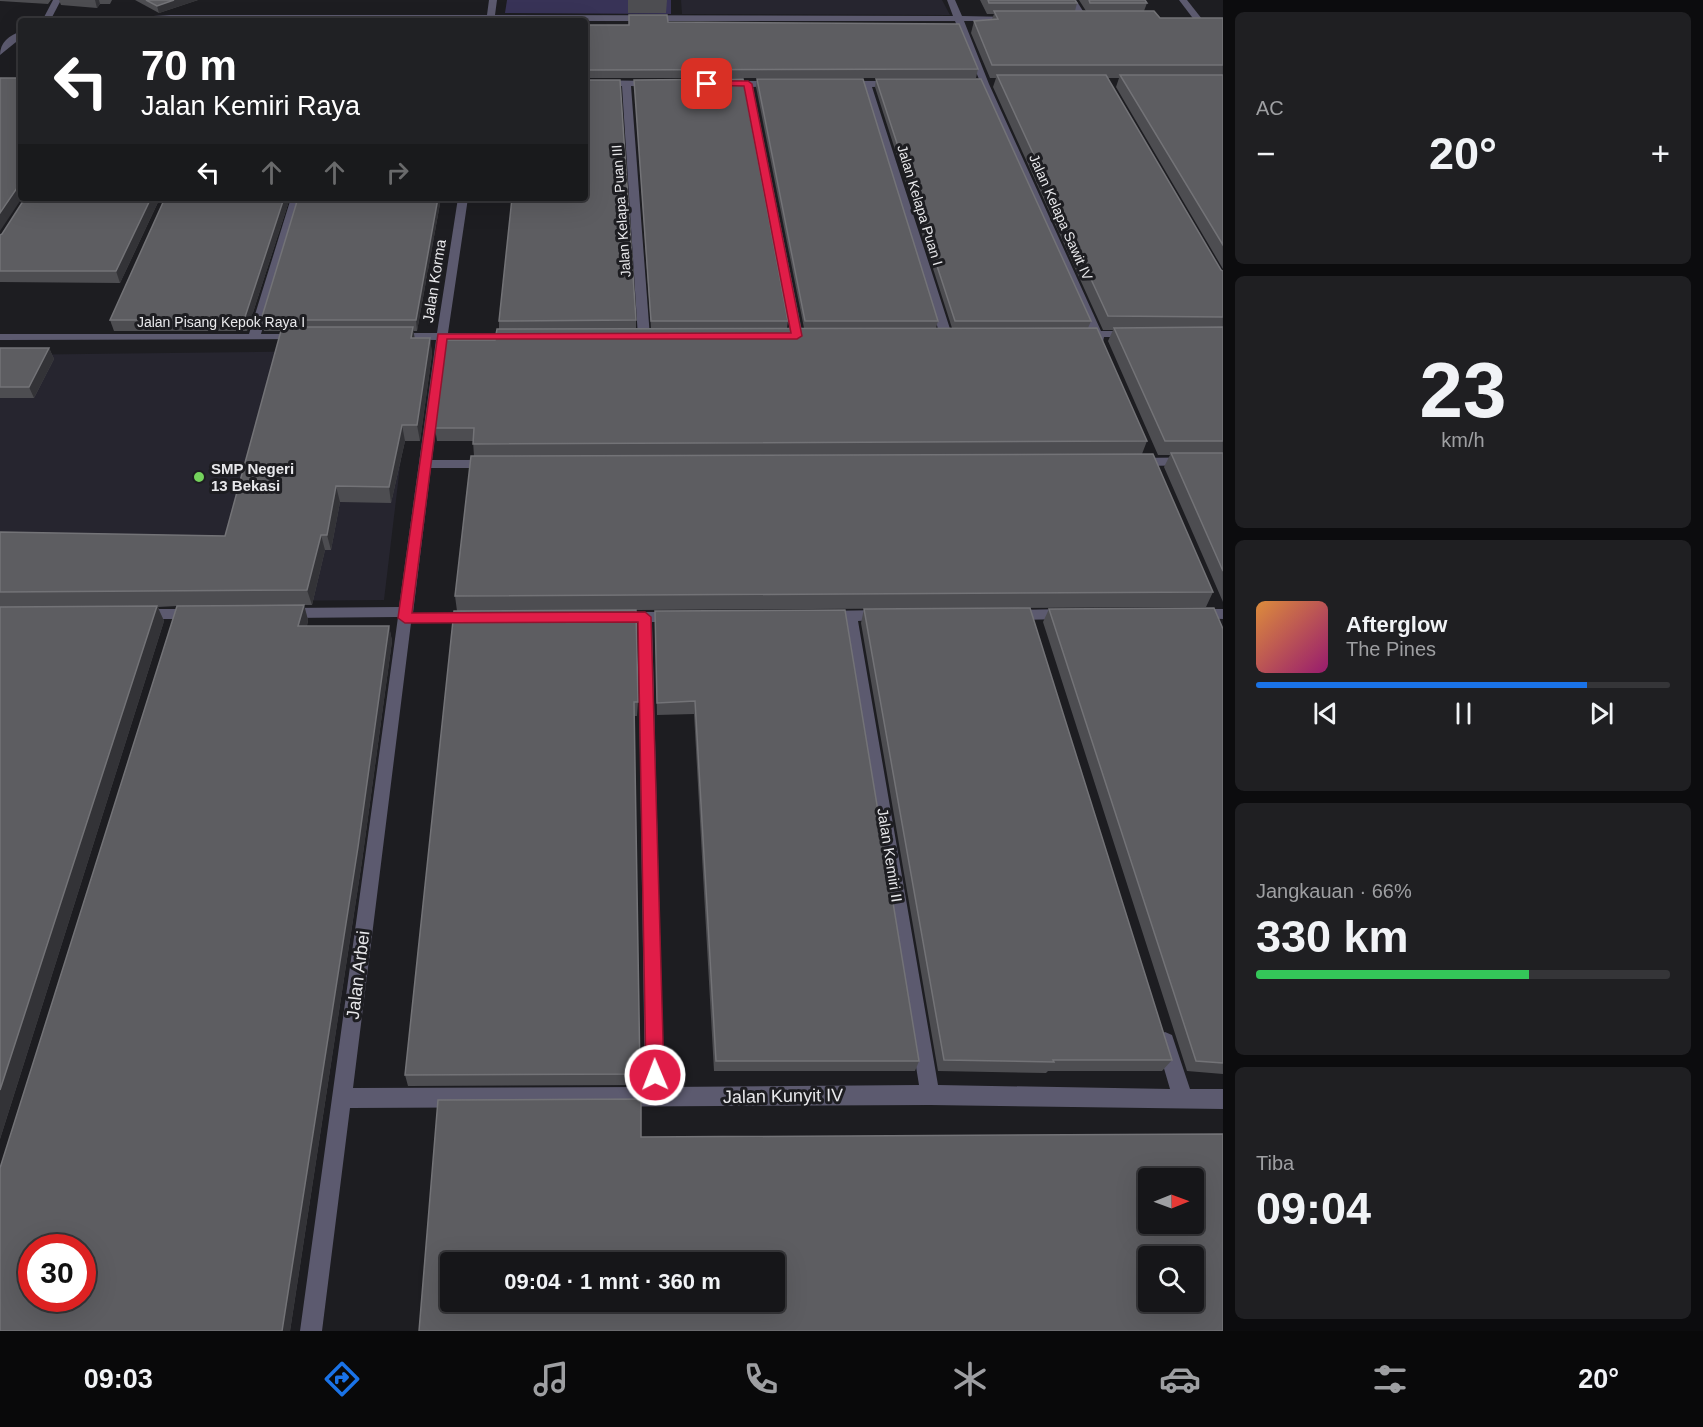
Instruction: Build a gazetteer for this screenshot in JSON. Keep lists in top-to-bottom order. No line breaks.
{"streets":{"street":["Jalan Kelapa Puan I","Jalan Kelapa Puan III","Jalan Kelapa Sawit IV","Jalan Korma","Jalan Pisang Kepok Raya I","Jalan Kemiri II","Jalan Arbei","Jalan Kunyit IV"]},"crossings":[["Jalan Korma","Jalan Arbei"],["Jalan Kemiri II","Jalan Kunyit IV"],["Jalan Arbei","Jalan Kunyit IV"]],"places":["SMP Negeri 13 Bekasi"],"north":"right","page":{"tile":["AC",["23","km/h"],["Jangkauan · 66%","330 km"],["Tiba","09:04"]],"turn":["70 m","Jalan Kemiri Raya"],"heat":["−","20°","+"],"song":["Afterglow","The Pines"],"limit":"30","trip":"09:04 · 1 mnt · 360 m","tabs":["09:03","20°"]}}
